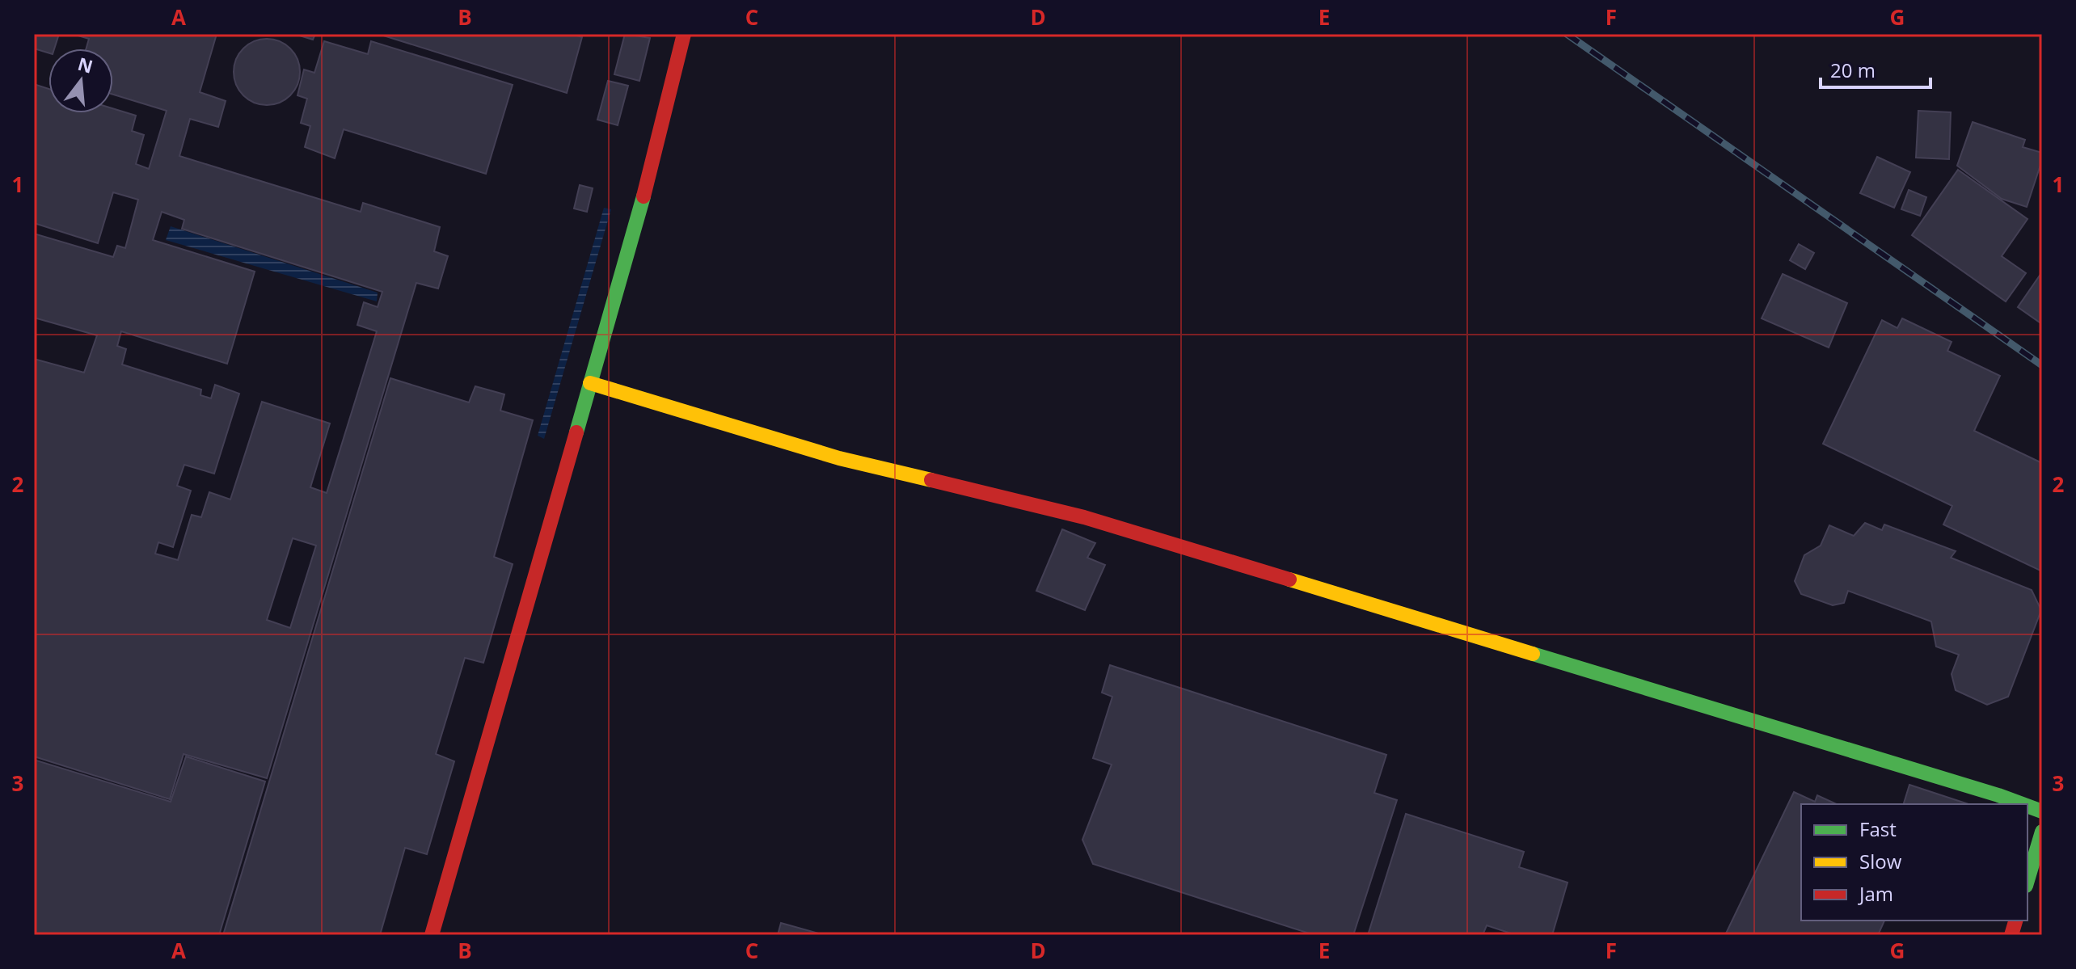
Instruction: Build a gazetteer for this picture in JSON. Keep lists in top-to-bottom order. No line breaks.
{"legend":["Fast","Slow","Jam"],"scale_bar":"20 m","north":"top","grid":{"columns":["A","B","C","D","E","F","G"],"rows":["1","2","3"]}}
